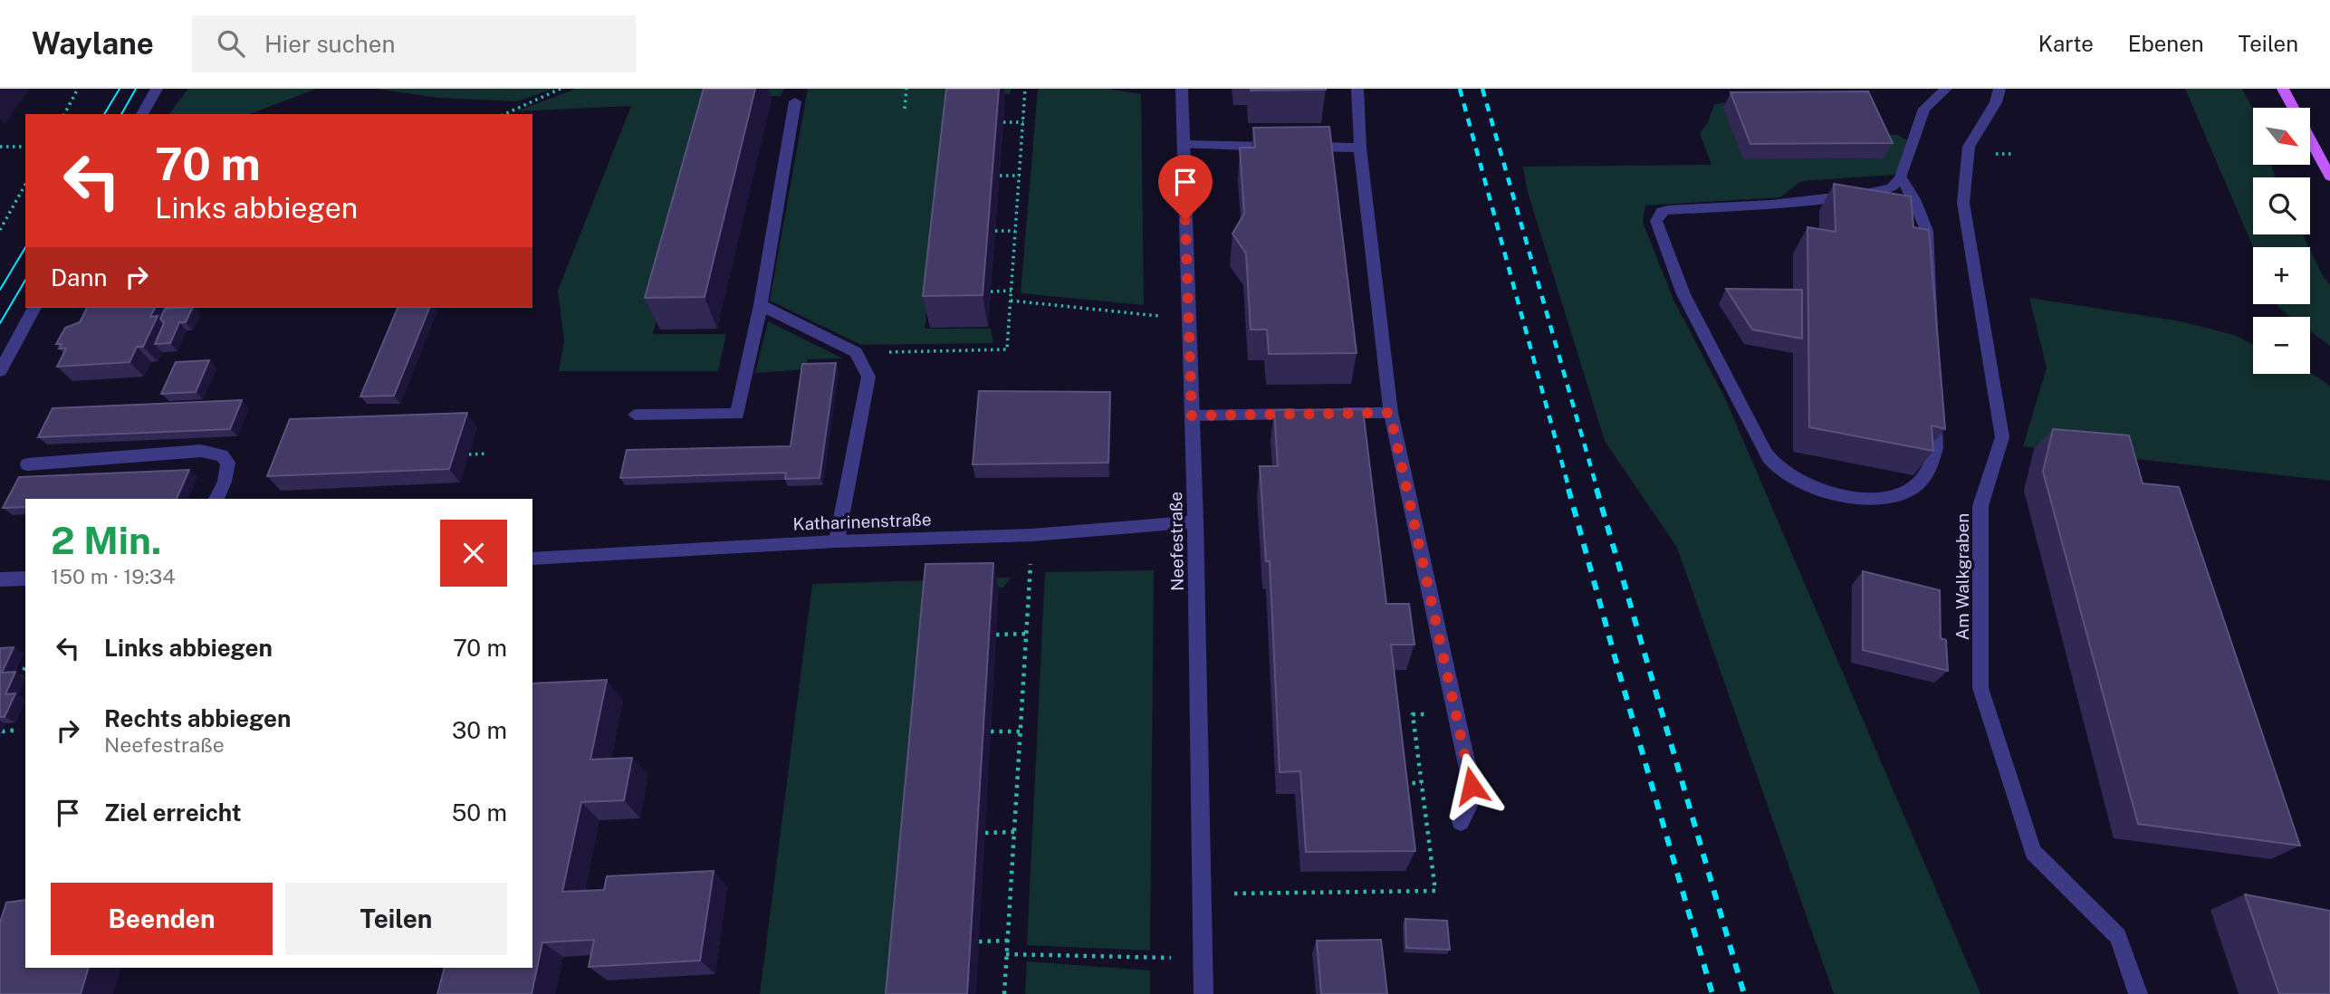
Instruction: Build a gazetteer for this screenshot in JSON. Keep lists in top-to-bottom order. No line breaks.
{"streets":{"street":["Katharinenstraße","Neefestraße","Am Walkgraben"]},"crossings":[["Katharinenstraße","Neefestraße"]],"north":"bottom right","page":{"header":"Waylane","search":"Hier suchen","nav":["Karte","Ebenen","Teilen"],"map_buttons":["+","−"],"turn":["70 m","Links abbiegen"],"then":"Dann","heading":["2 Min.","150 m · 19:34"],"list":[{"name":"Links abbiegen","value":"70 m"},{"name":"Rechts abbiegen","note":"Neefestraße","value":"30 m"},{"name":"Ziel erreicht","value":"50 m"}],"buttons":["Beenden","Teilen"]}}
